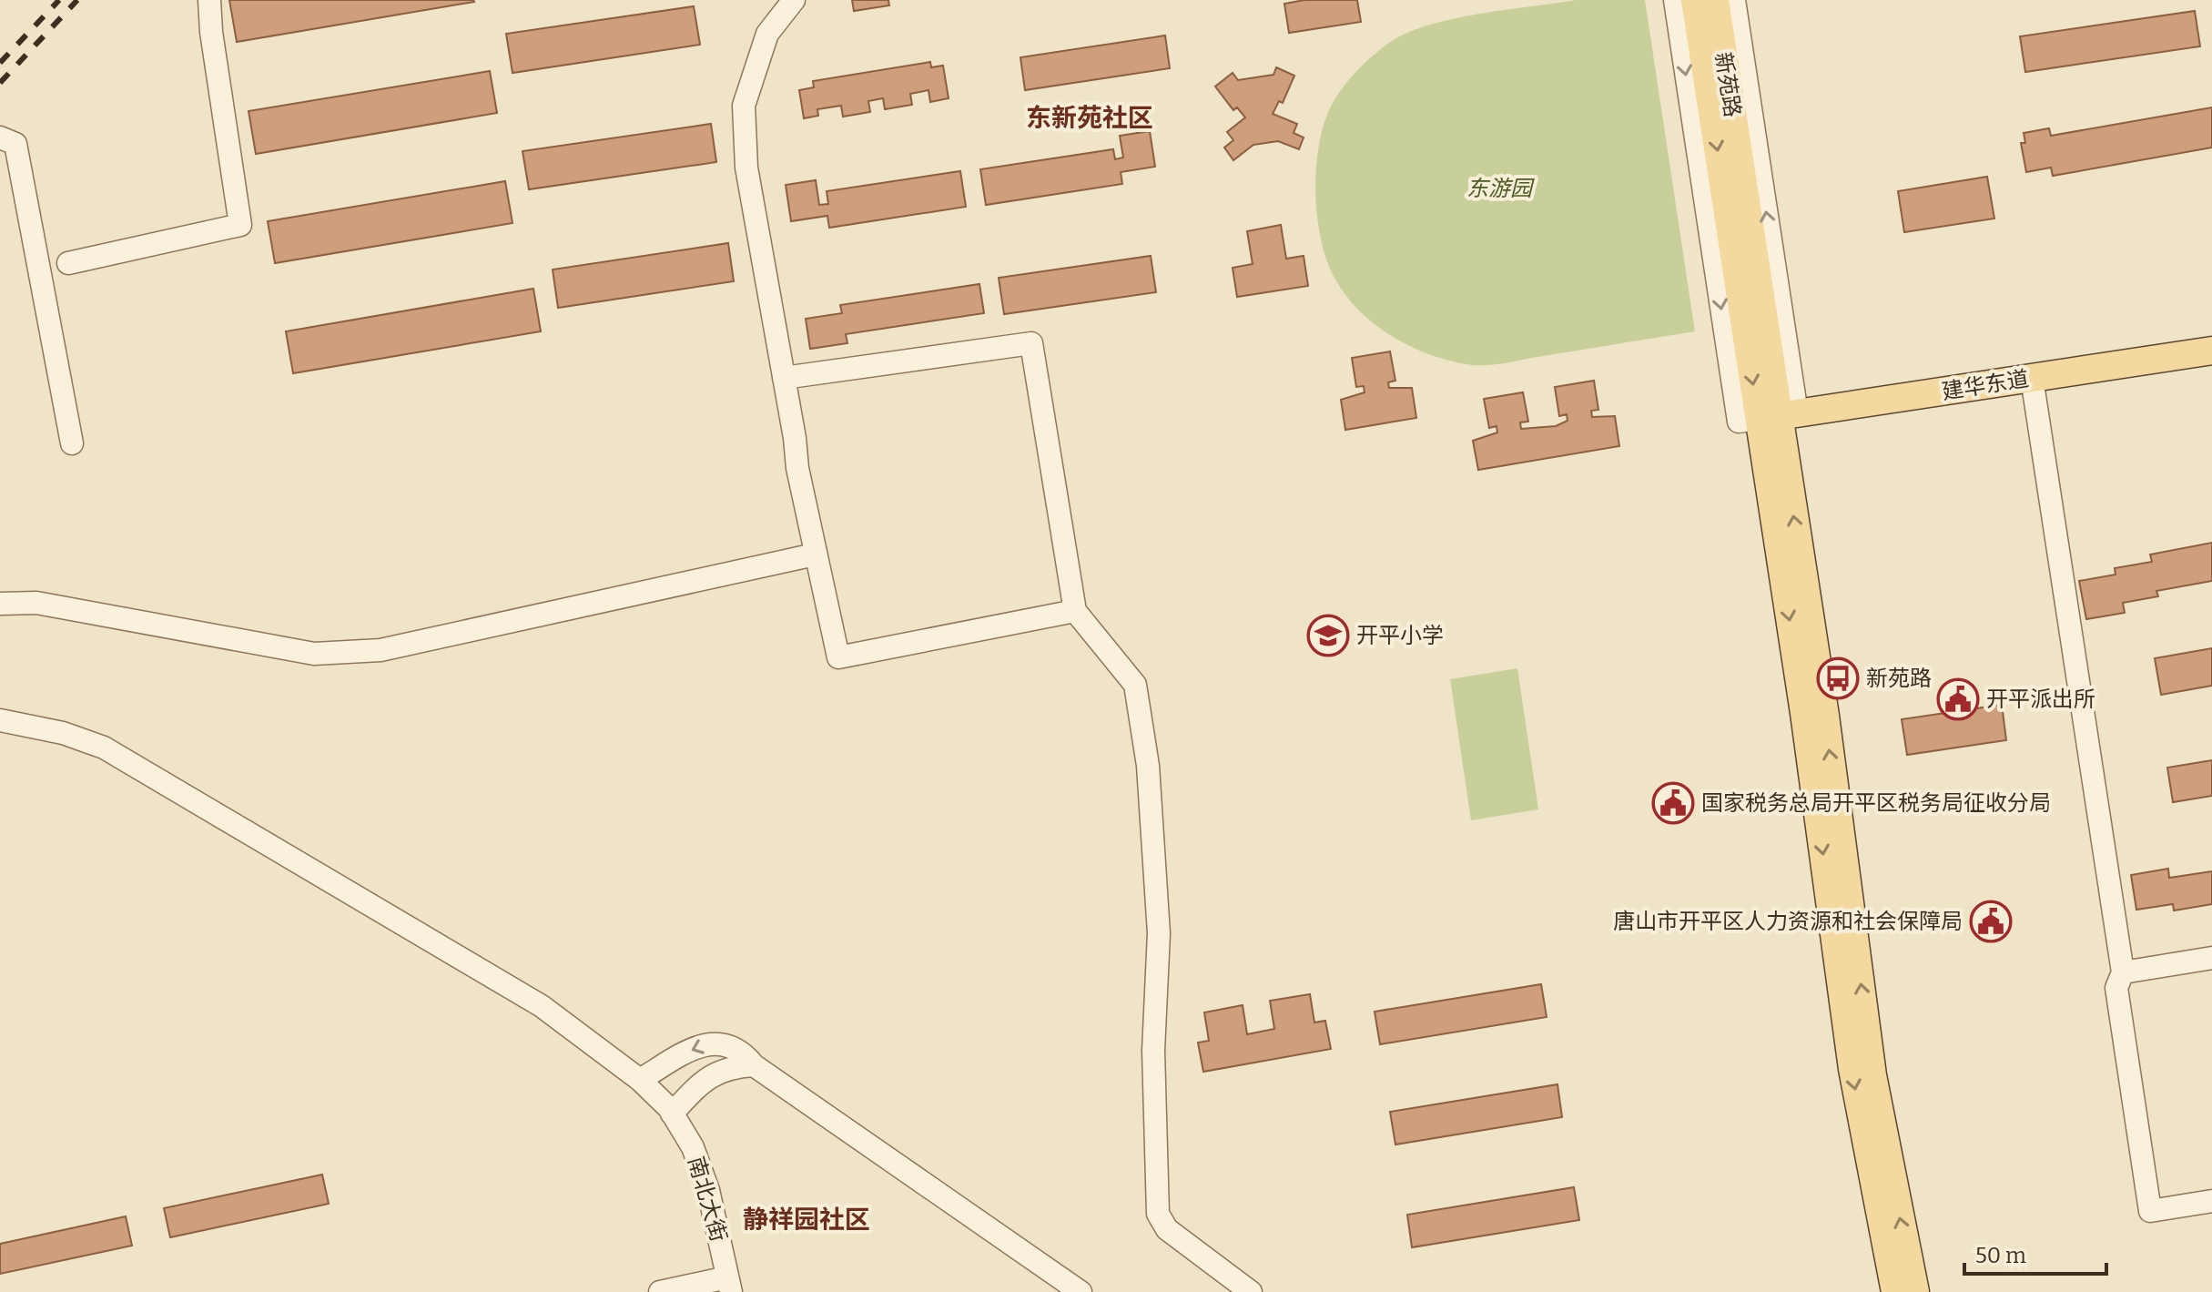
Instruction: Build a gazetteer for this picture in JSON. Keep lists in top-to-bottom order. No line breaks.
{"streets":{"main road":["新苑路","建华东道"],"street":["南北大街"]},"crossings":[["新苑路","建华东道"]],"districts":["东新苑社区","静祥园社区"],"parks":["东游园"],"places":{"school or university":["开平小学"],"bus stop":["新苑路"],"public building":["开平派出所","国家税务总局开平区税务局征收分局","唐山市开平区人力资源和社会保障局"]},"scale_bar":"50 m"}
